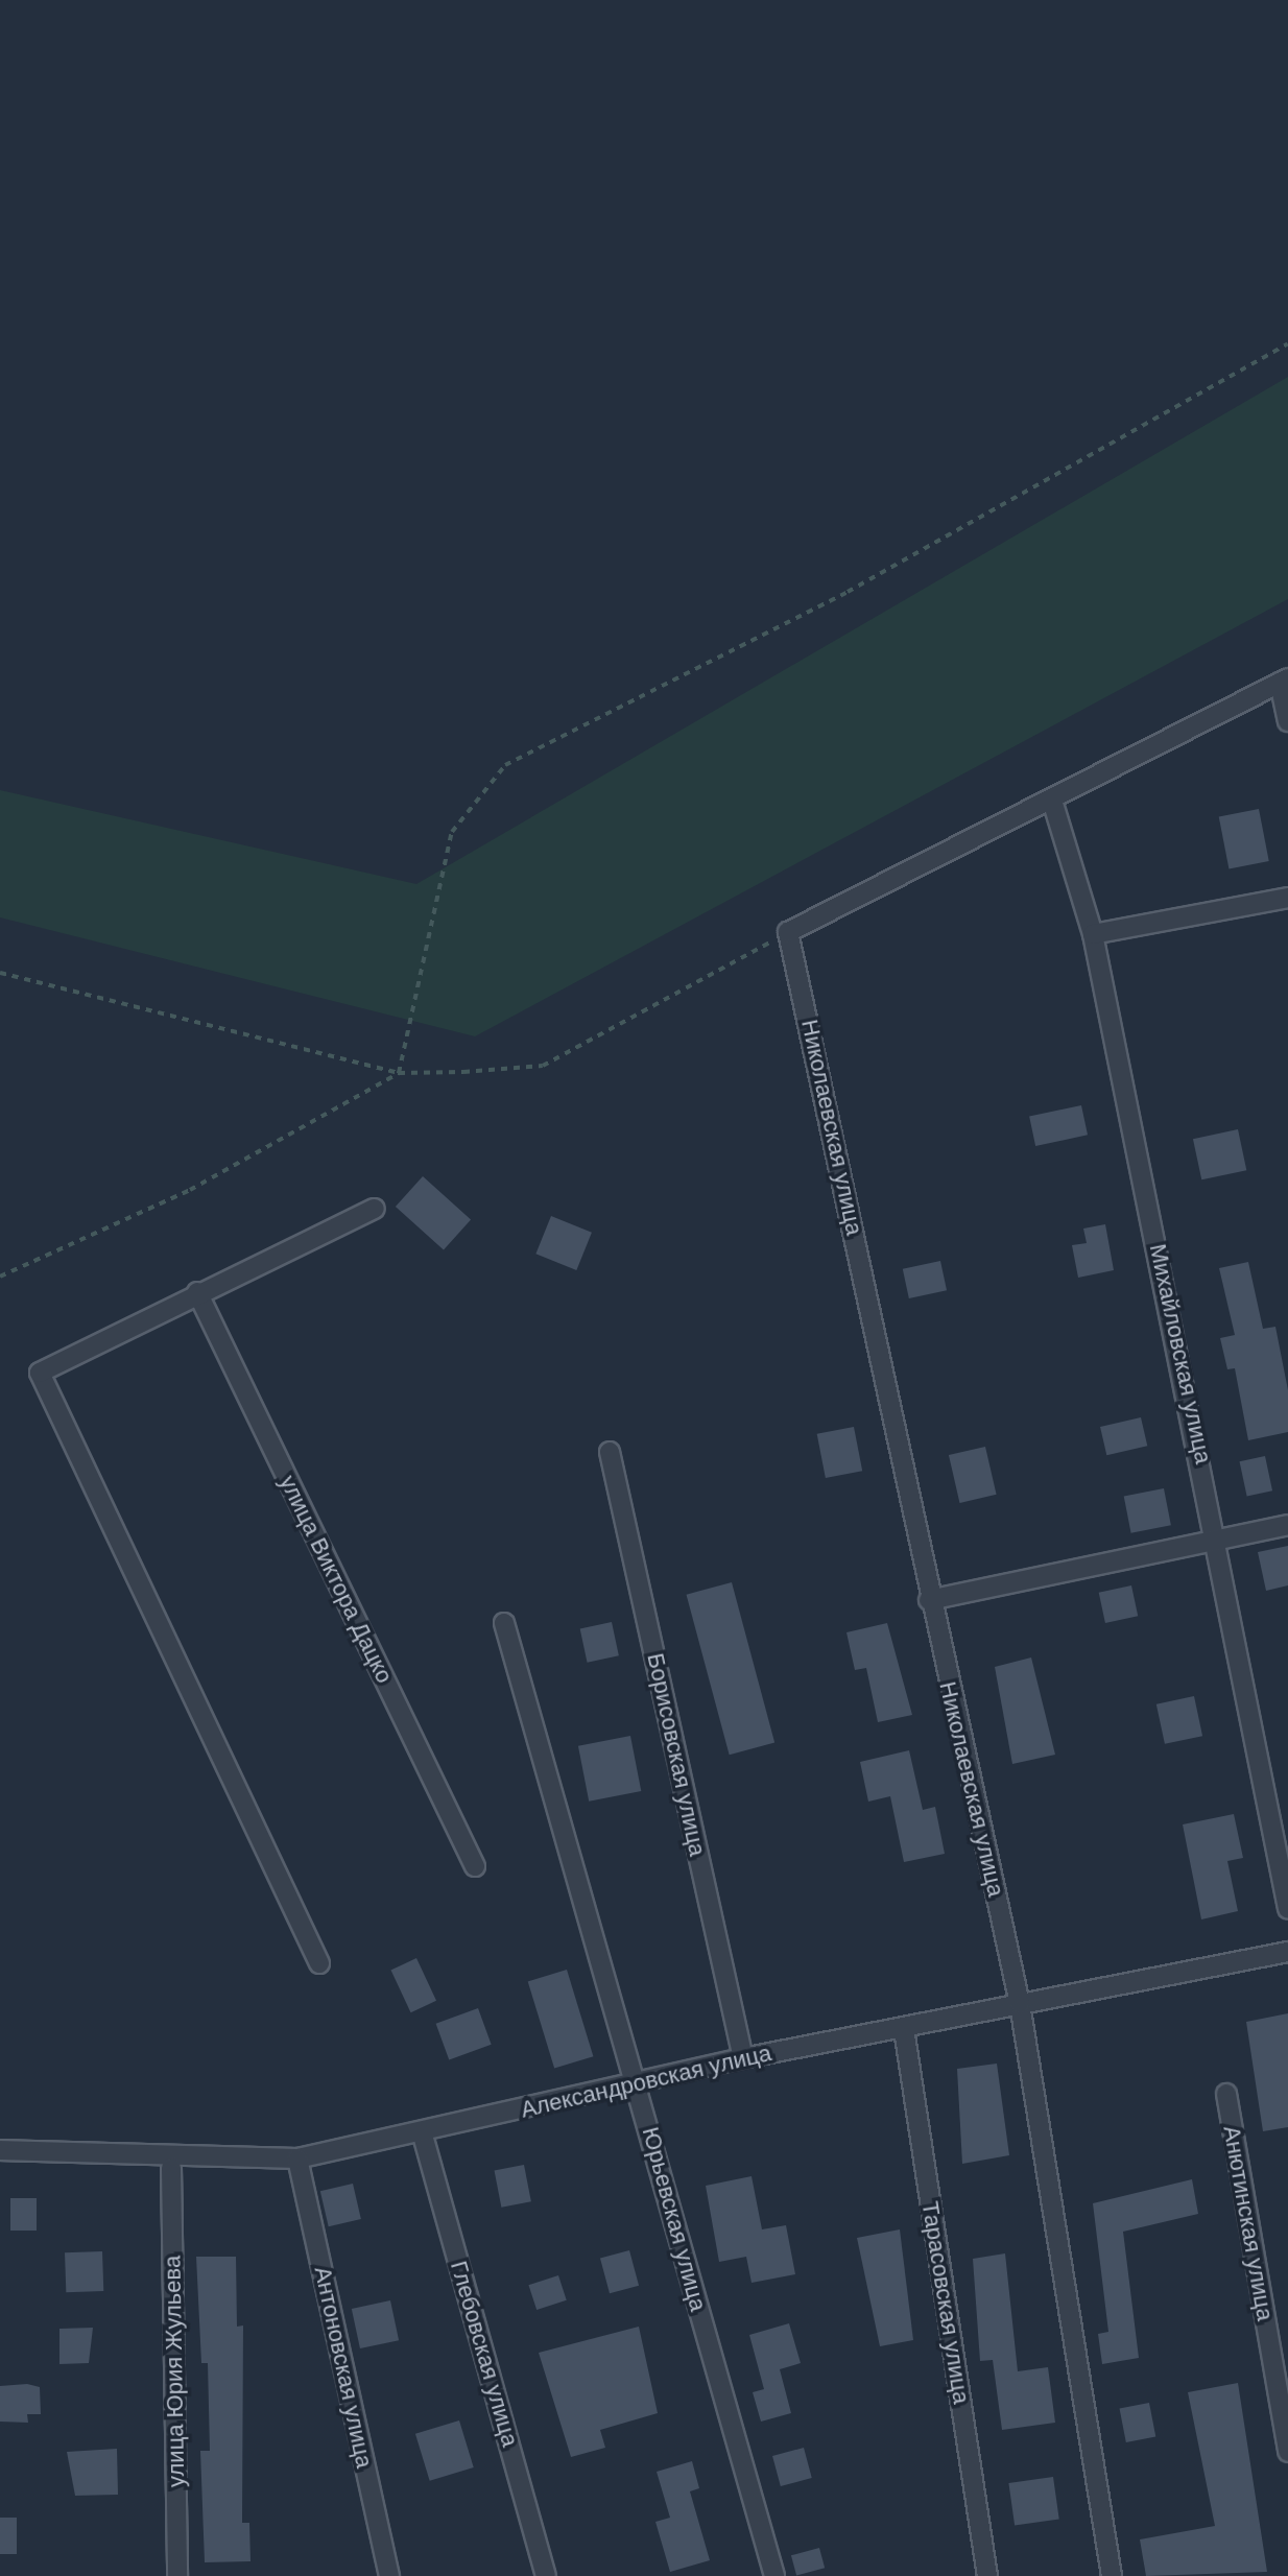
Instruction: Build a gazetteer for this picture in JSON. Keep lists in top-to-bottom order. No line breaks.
{"streets":{"street":["Николаевская улица","Михайловская улица","улица Виктора Дацко","Борисовская улица","Александровская улица","Юрьевская улица","Анютинская улица","Тарасовская улица","Глебовская улица","Антоновская улица","улица Юрия Жульева"]},"crossings":[["Николаевская улица","Александровская улица"],["Борисовская улица","Александровская улица"],["Александровская улица","Юрьевская улица"],["Александровская улица","Тарасовская улица"],["Александровская улица","Глебовская улица"],["Александровская улица","Антоновская улица"]]}
